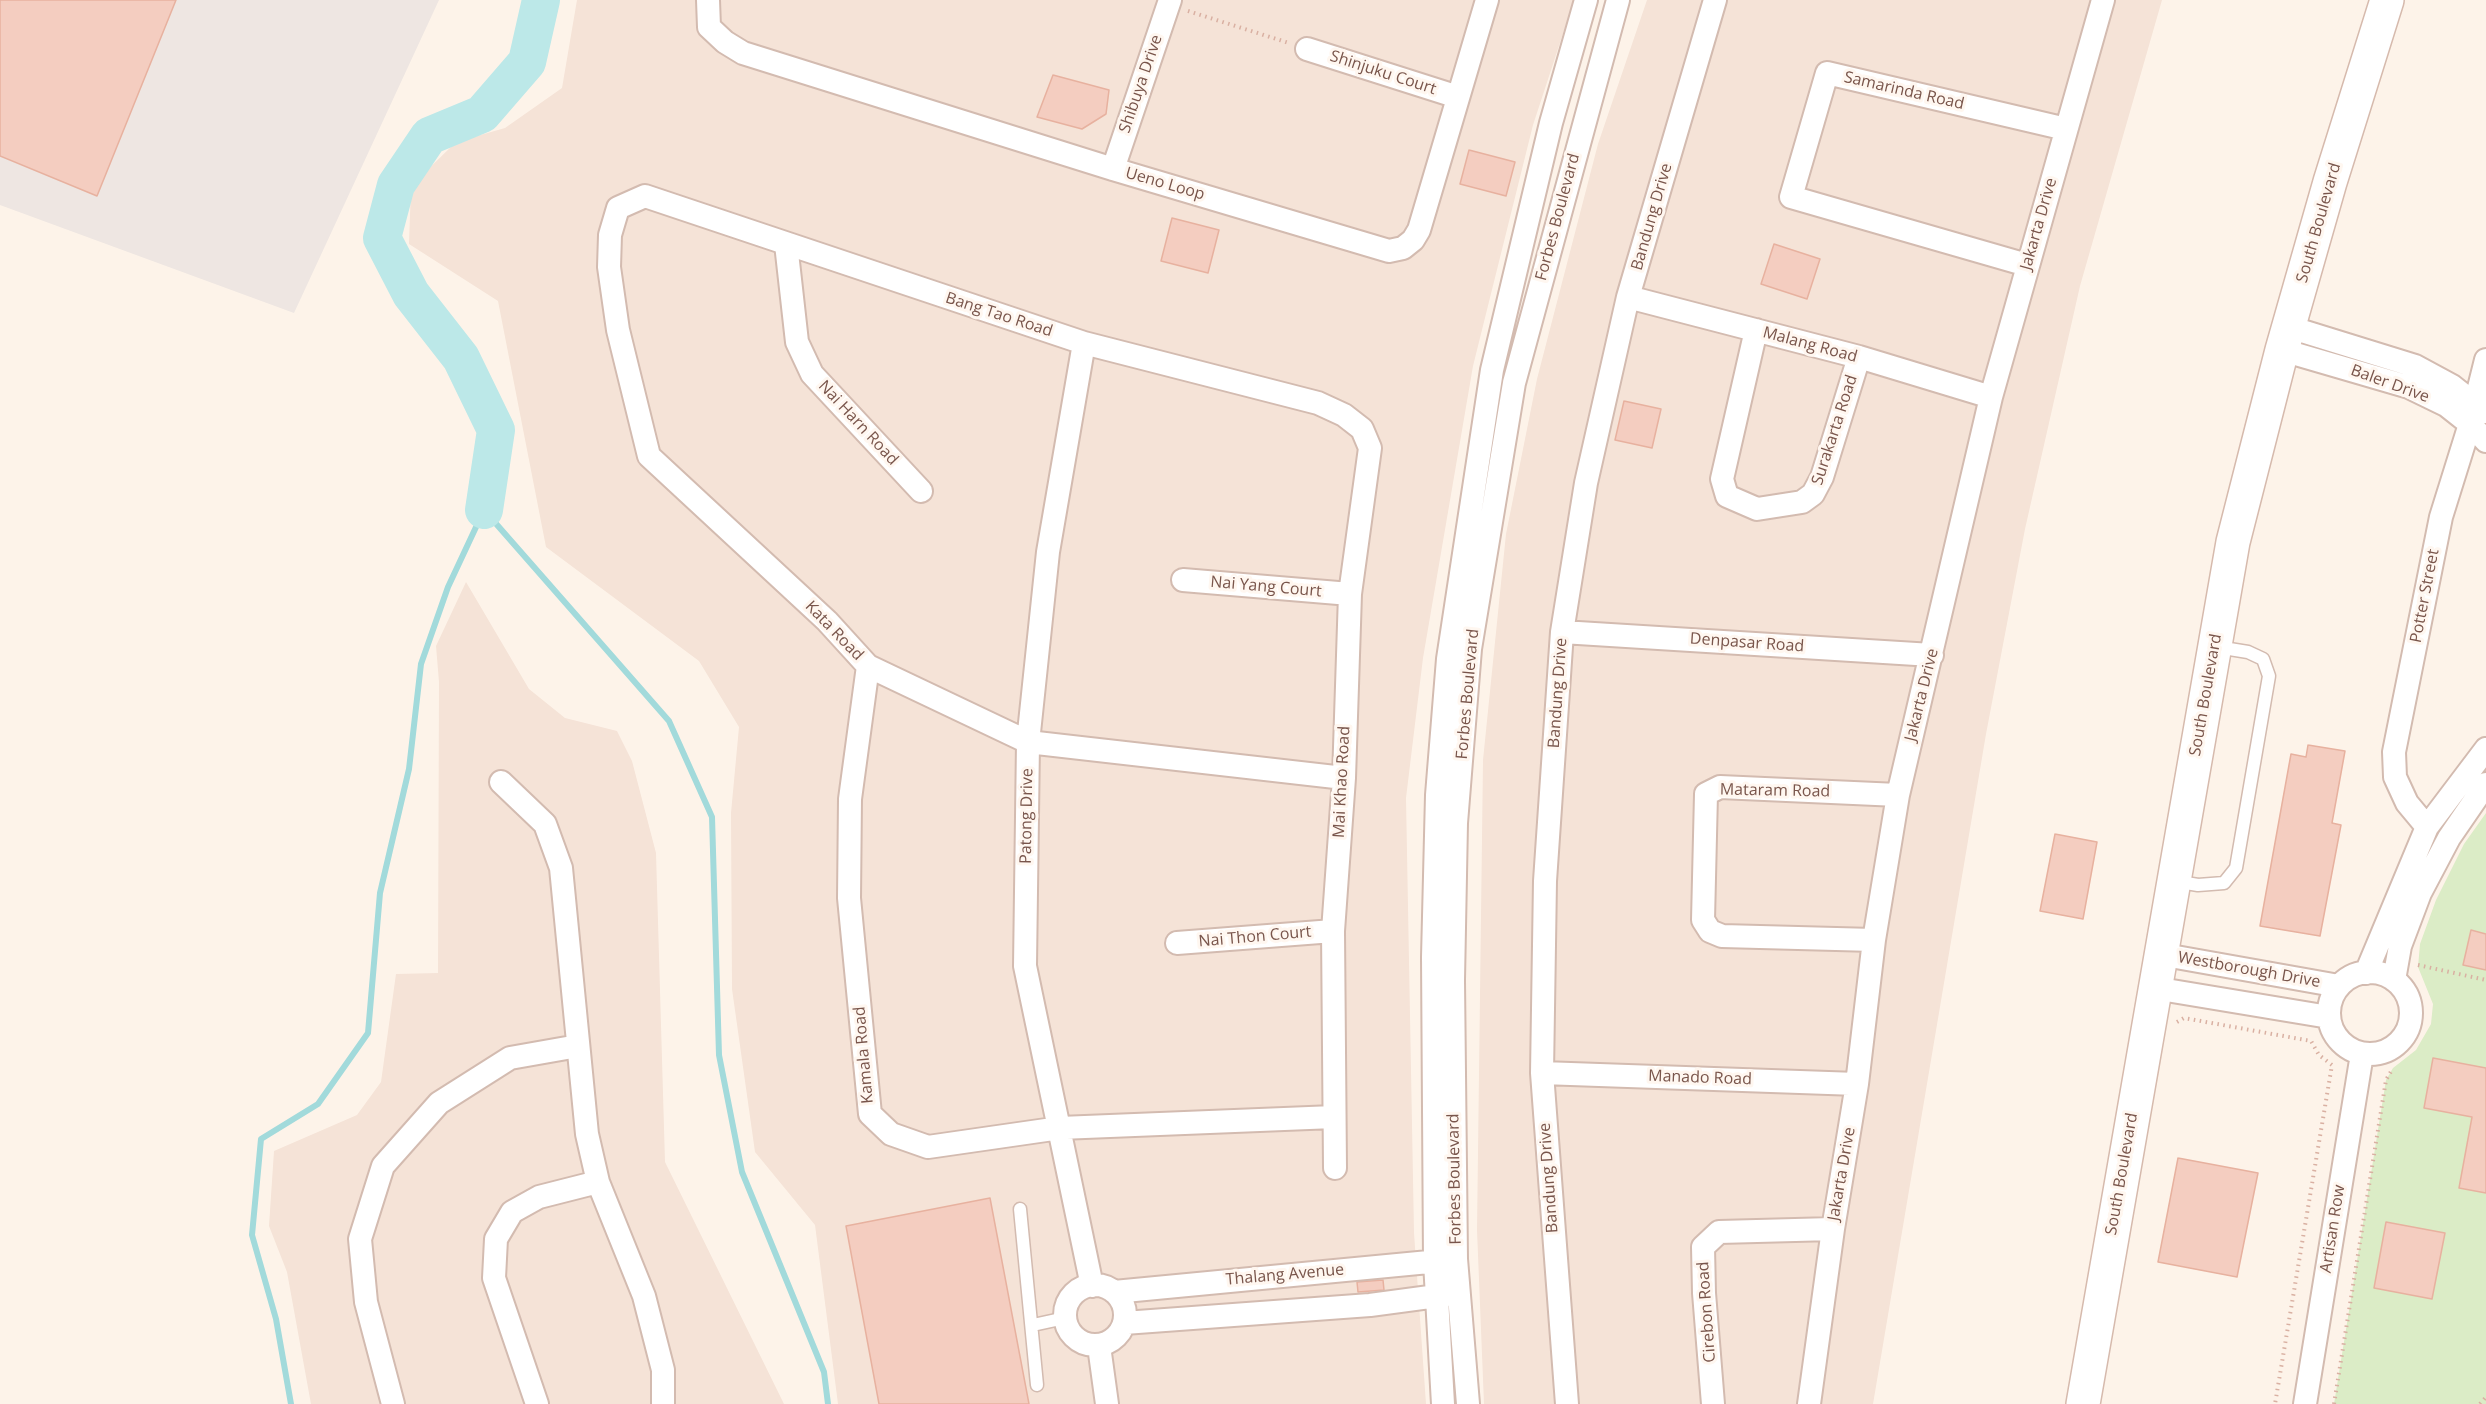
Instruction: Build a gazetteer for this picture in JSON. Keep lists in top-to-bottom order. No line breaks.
{"streets":{"main road":["South Boulevard"],"street":["Shinjuku Court","Shibuya Drive","Samarinda Road","Ueno Loop","Forbes Boulevard","Bandung Drive","Jakarta Drive","Bang Tao Road","Malang Road","Baler Drive","Nai Harn Road","Surakarta Road","Nai Yang Court","Potter Street","Kata Road","Denpasar Road","Mai Khao Road","Mataram Road","Patong Drive","Nai Thon Court","Westborough Drive","Kamala Road","Manado Road","Artisan Row","Thalang Avenue","Cirebon Road"]},"crossings":[["Shinjuku Court","Ueno Loop"],["Shibuya Drive","Ueno Loop"],["Samarinda Road","Jakarta Drive"],["Forbes Boulevard","Thalang Avenue"],["Bandung Drive","Malang Road"],["Bandung Drive","Denpasar Road"],["Bandung Drive","Manado Road"],["South Boulevard","Baler Drive"],["South Boulevard","Westborough Drive"],["Jakarta Drive","Malang Road"],["Jakarta Drive","Denpasar Road"],["Jakarta Drive","Mataram Road"],["Jakarta Drive","Manado Road"],["Jakarta Drive","Cirebon Road"],["Bang Tao Road","Nai Harn Road"],["Bang Tao Road","Kata Road"],["Bang Tao Road","Mai Khao Road"],["Bang Tao Road","Patong Drive"],["Malang Road","Surakarta Road"],["Baler Drive","Potter Street"],["Nai Yang Court","Mai Khao Road"],["Kata Road","Mai Khao Road"],["Kata Road","Patong Drive"],["Kata Road","Kamala Road"],["Mai Khao Road","Nai Thon Court"],["Mai Khao Road","Kamala Road"],["Patong Drive","Kamala Road"],["Patong Drive","Thalang Avenue"],["Westborough Drive","Artisan Row"]]}
